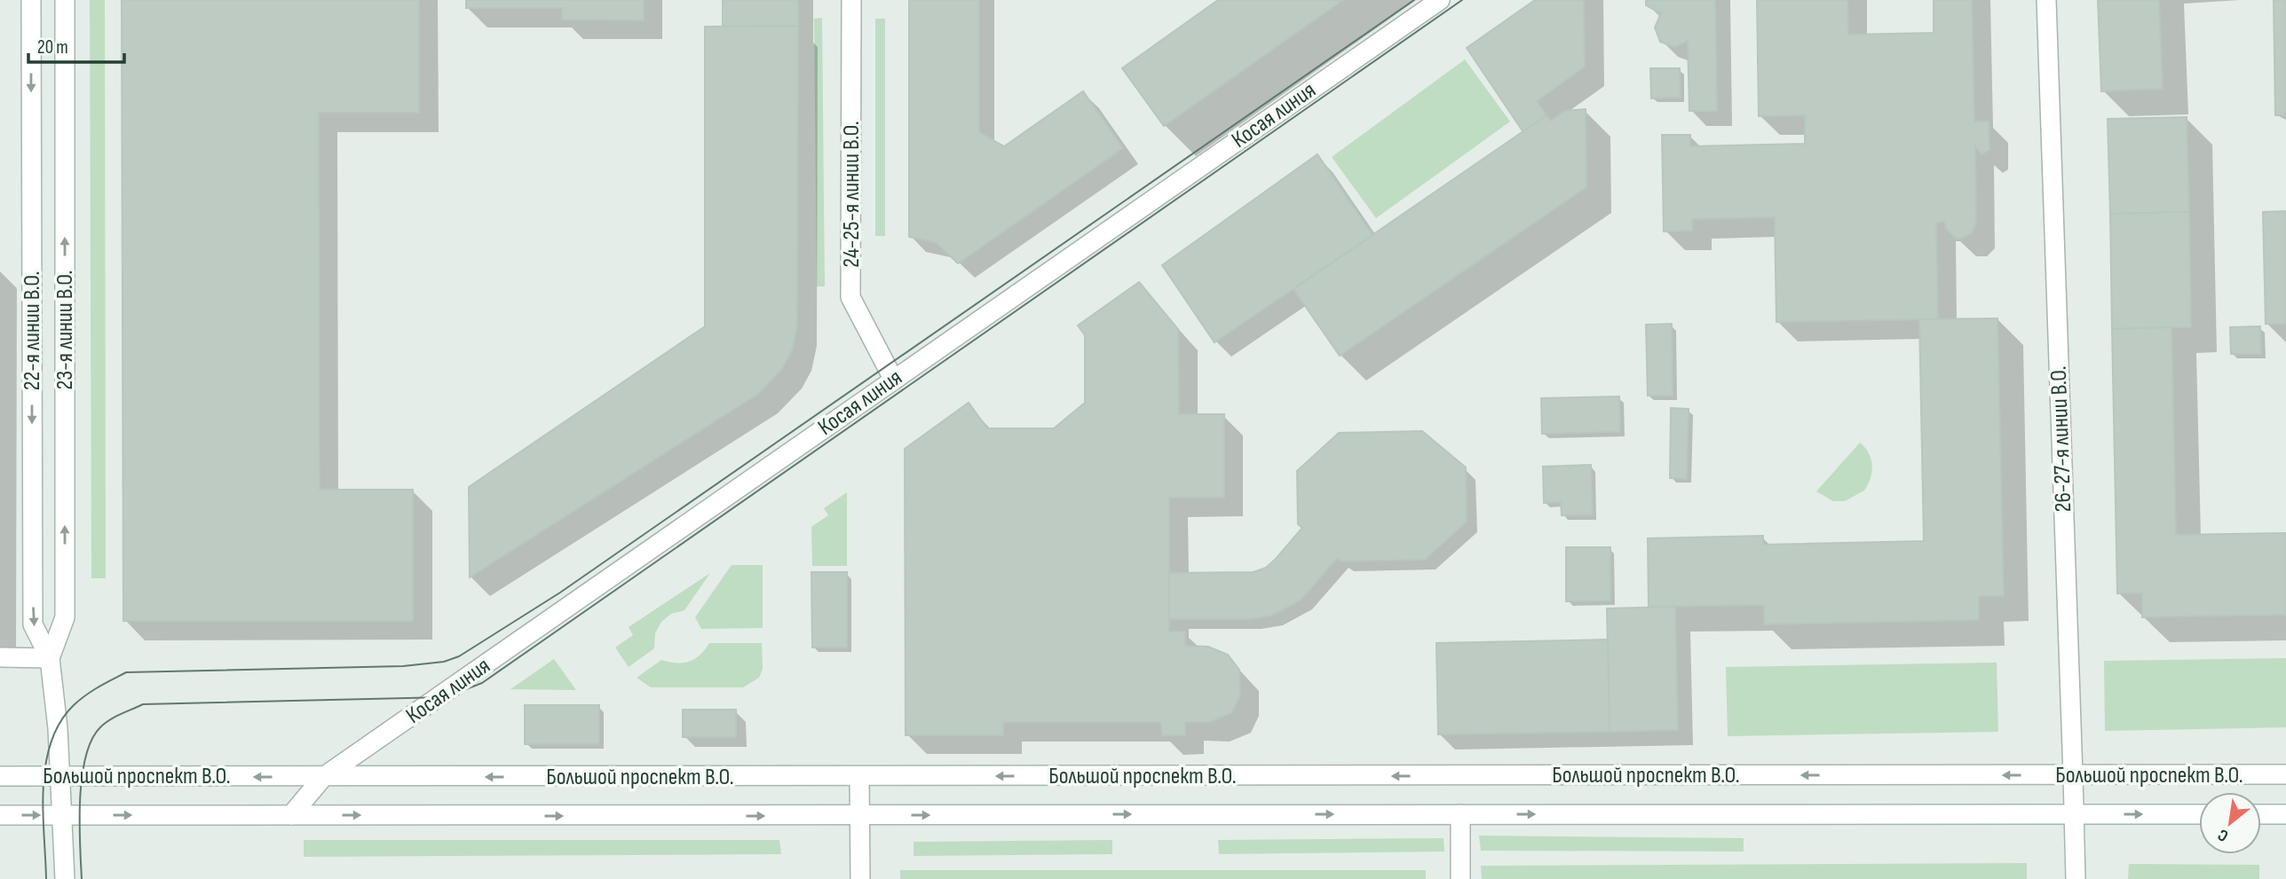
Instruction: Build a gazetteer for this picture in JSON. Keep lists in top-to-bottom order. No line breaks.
{"streets":{"main road":["Косая линия","24-25-я линии В.О.","23-я линии В.О.","22-я линии В.О.","26-27-я линии В.О.","Большой проспект В.О."]},"crossings":[["Косая линия","24-25-я линии В.О."],["Косая линия","Большой проспект В.О."],["23-я линии В.О.","22-я линии В.О."],["26-27-я линии В.О.","Большой проспект В.О."]],"one_way":["23-я линии В.О.","22-я линии В.О."],"scale_bar":"20 m","north":"bottom left"}
